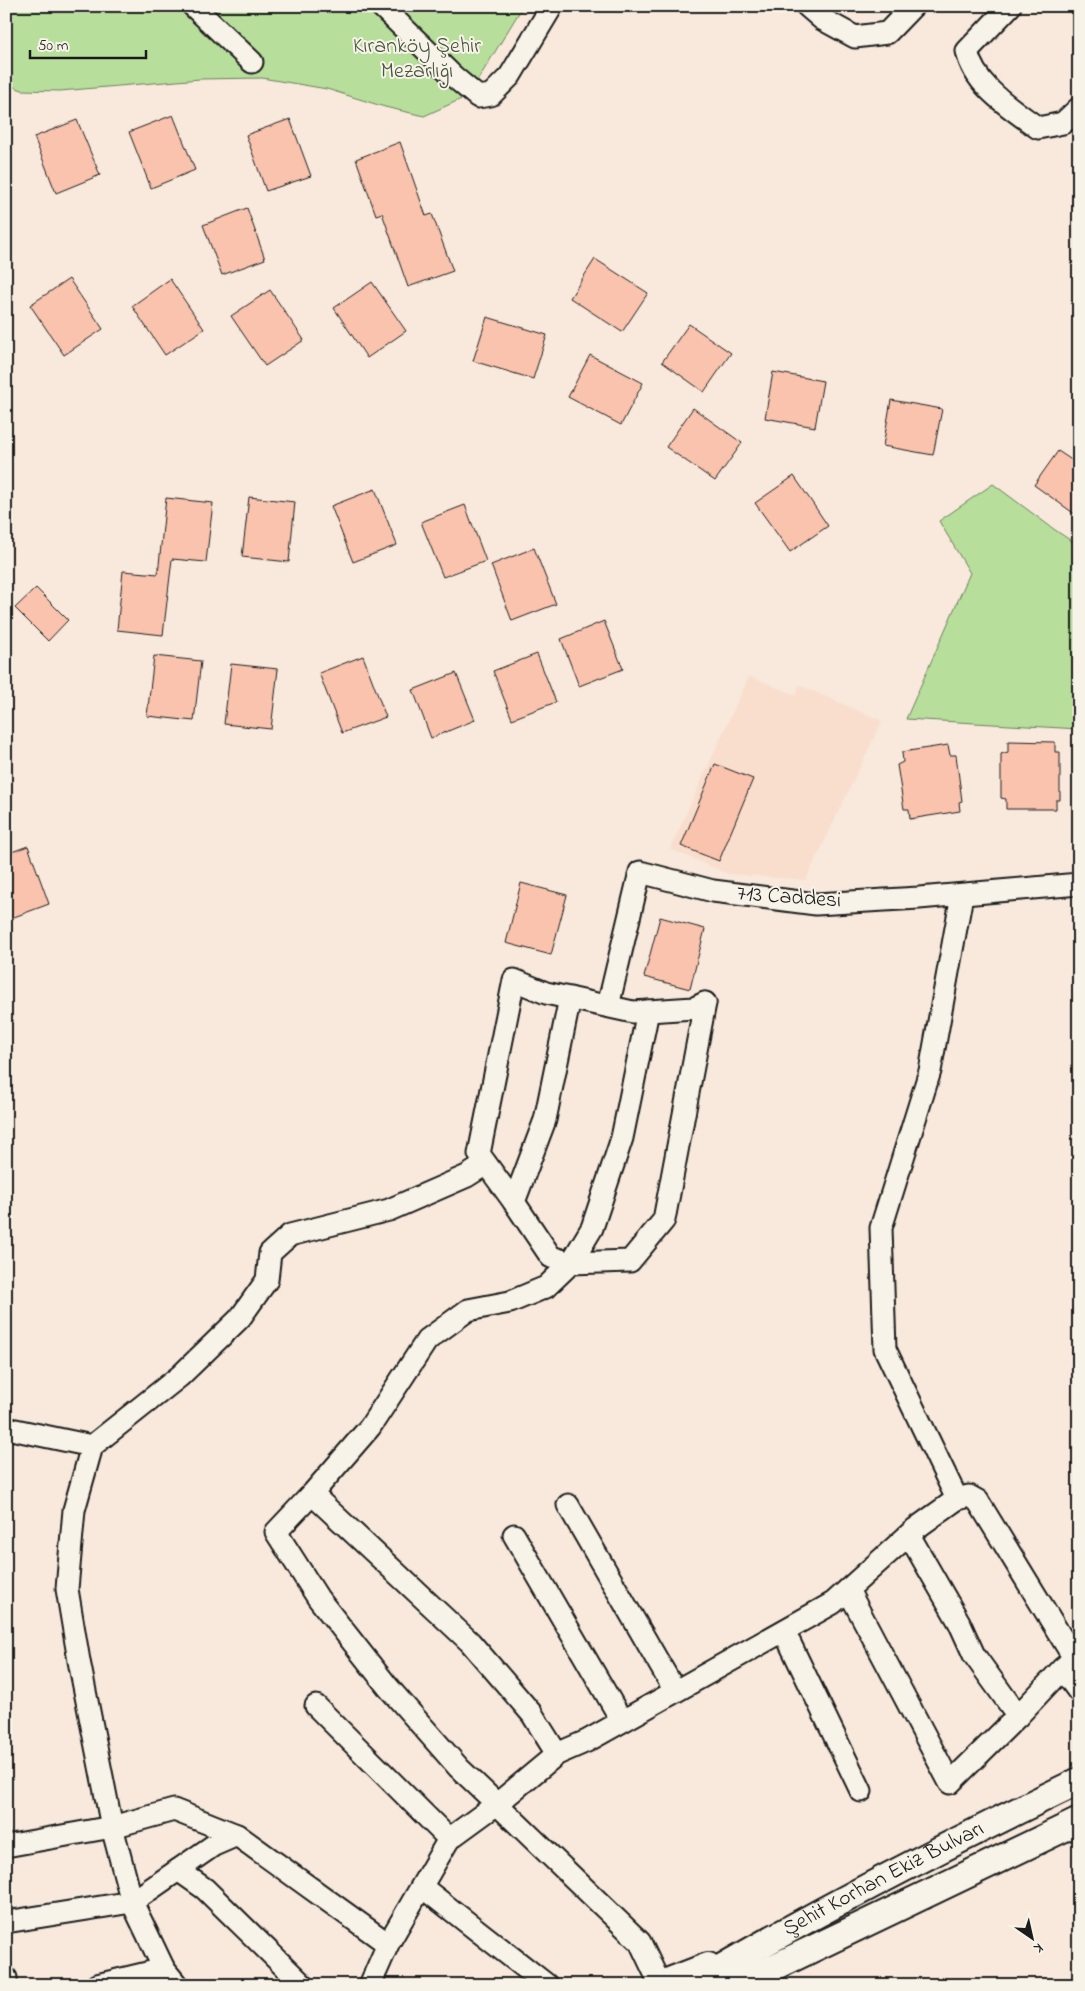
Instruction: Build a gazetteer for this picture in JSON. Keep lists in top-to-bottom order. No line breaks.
{"streets":{"main road":["Şehit Korhan Ekiz Bulvarı"],"street":["713 Caddesi"]},"parks":["Kıranköy Şehir Mezarlığı"],"scale_bar":"50 m","north":"bottom right"}
